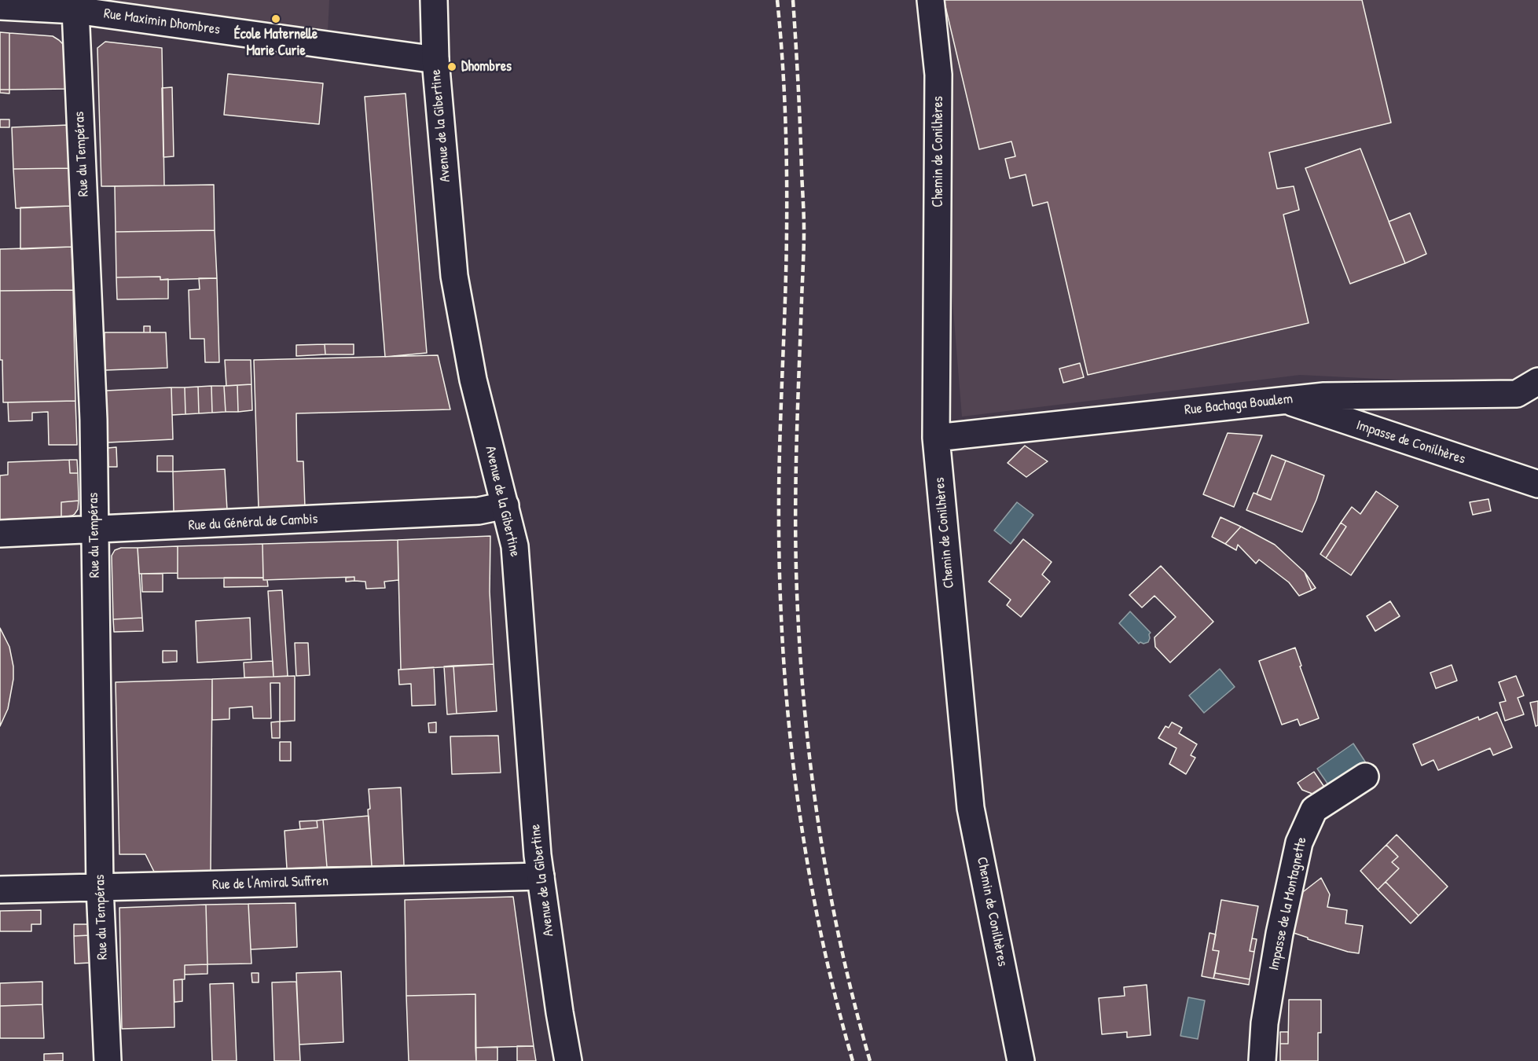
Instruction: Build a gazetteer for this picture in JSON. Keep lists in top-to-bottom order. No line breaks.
{"streets":{"street":["Rue Maximin Dhombres","Avenue de la Gibertine","Chemin de Conilhères","Rue du Tempéras","Rue Bachaga Boualem","Impasse de Conilhères","Rue du Général de Cambis","Rue de l'Amiral Suffren","Impasse de la Montagnette"]},"crossings":[["Rue Maximin Dhombres","Avenue de la Gibertine"],["Rue Maximin Dhombres","Rue du Tempéras"],["Avenue de la Gibertine","Rue du Général de Cambis"],["Avenue de la Gibertine","Rue de l'Amiral Suffren"],["Chemin de Conilhères","Rue Bachaga Boualem"],["Rue du Tempéras","Rue du Général de Cambis"],["Rue du Tempéras","Rue de l'Amiral Suffren"],["Rue Bachaga Boualem","Impasse de Conilhères"]],"places":["École Maternelle Marie Curie","Dhombres"]}
